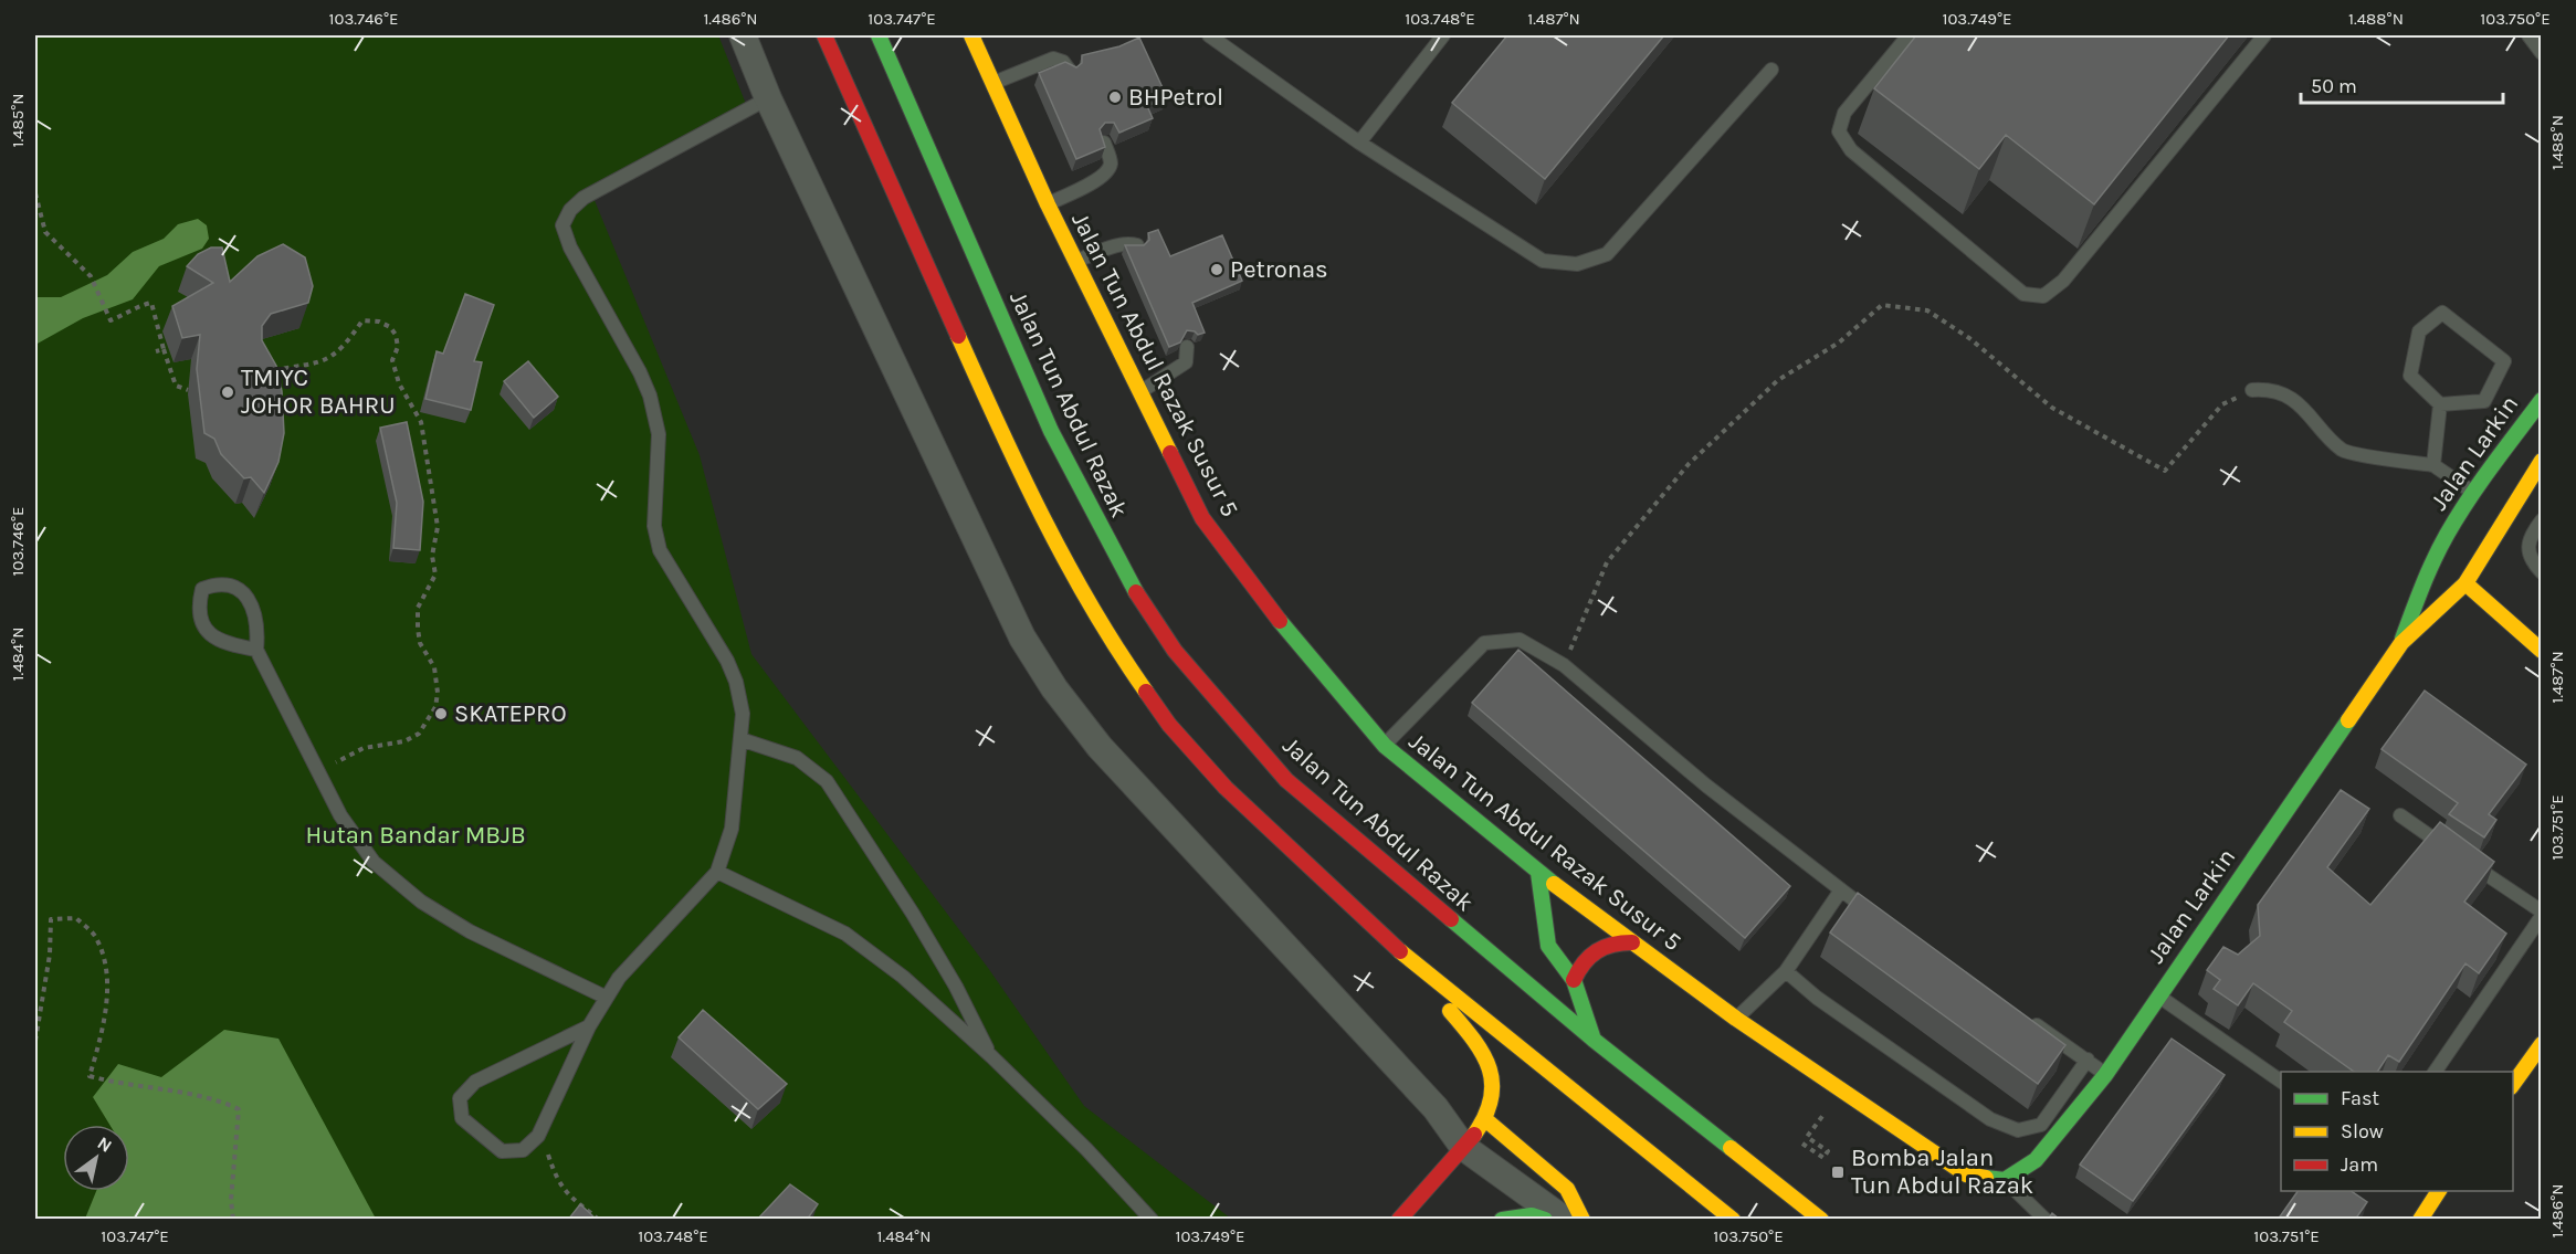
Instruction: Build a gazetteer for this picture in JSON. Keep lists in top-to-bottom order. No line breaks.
{"streets":{"main road":["Jalan Tun Abdul Razak Susur 5","Jalan Tun Abdul Razak","Jalan Larkin"]},"crossings":[["Jalan Tun Abdul Razak Susur 5","Jalan Larkin"]],"parks":["Hutan Bandar MBJB"],"places":{"other":["BHPetrol","Petronas","TMIYC JOHOR BAHRU","SKATEPRO"],"transit":["Bomba Jalan Tun Abdul Razak"]},"legend":["Fast","Slow","Jam"],"scale_bar":"50 m","north":"top right","coordinates":["103.746°E","1.486°N","103.747°E","103.748°E","1.487°N","103.749°E","1.488°N","103.750°E","1.485°N","1.484°N","103.751°E"]}
